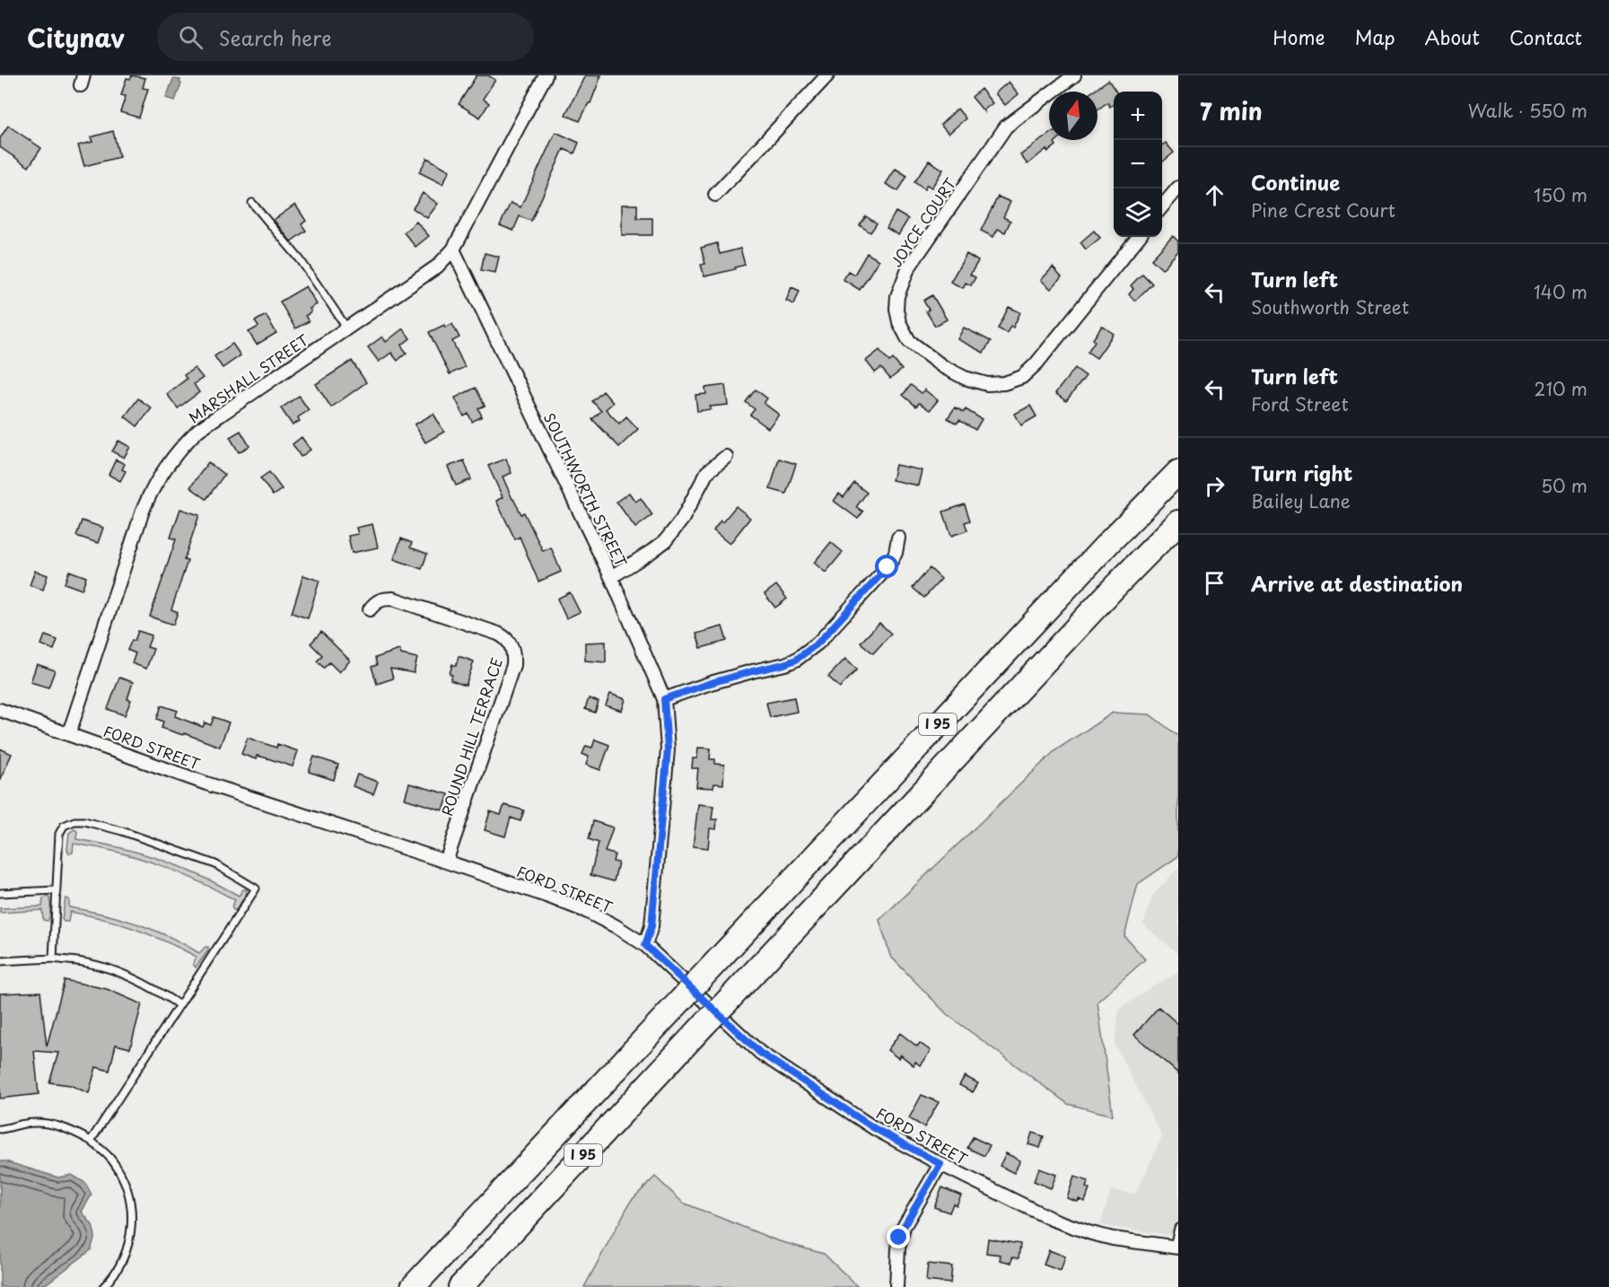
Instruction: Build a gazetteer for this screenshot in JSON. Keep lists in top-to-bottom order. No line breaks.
{"streets":{"highway":["I 95"],"street":["JOYCE COURT","MARSHALL STREET","SOUTHWORTH STREET","ROUND HILL TERRACE","FORD STREET"]},"crossings":[["MARSHALL STREET","SOUTHWORTH STREET"],["MARSHALL STREET","FORD STREET"],["SOUTHWORTH STREET","FORD STREET"],["ROUND HILL TERRACE","FORD STREET"]],"north":"top","page":{"header":"Citynav","search":"Search here","nav":["Home","Map","About","Contact"],"heading":["7 min","Walk · 550 m"],"map_buttons":["+","−"],"list":[["Continue","Pine Crest Court","150 m"],["Turn left","Southworth Street","140 m"],["Turn left","Ford Street","210 m"],["Turn right","Bailey Lane","50 m"],"Arrive at destination"]}}
